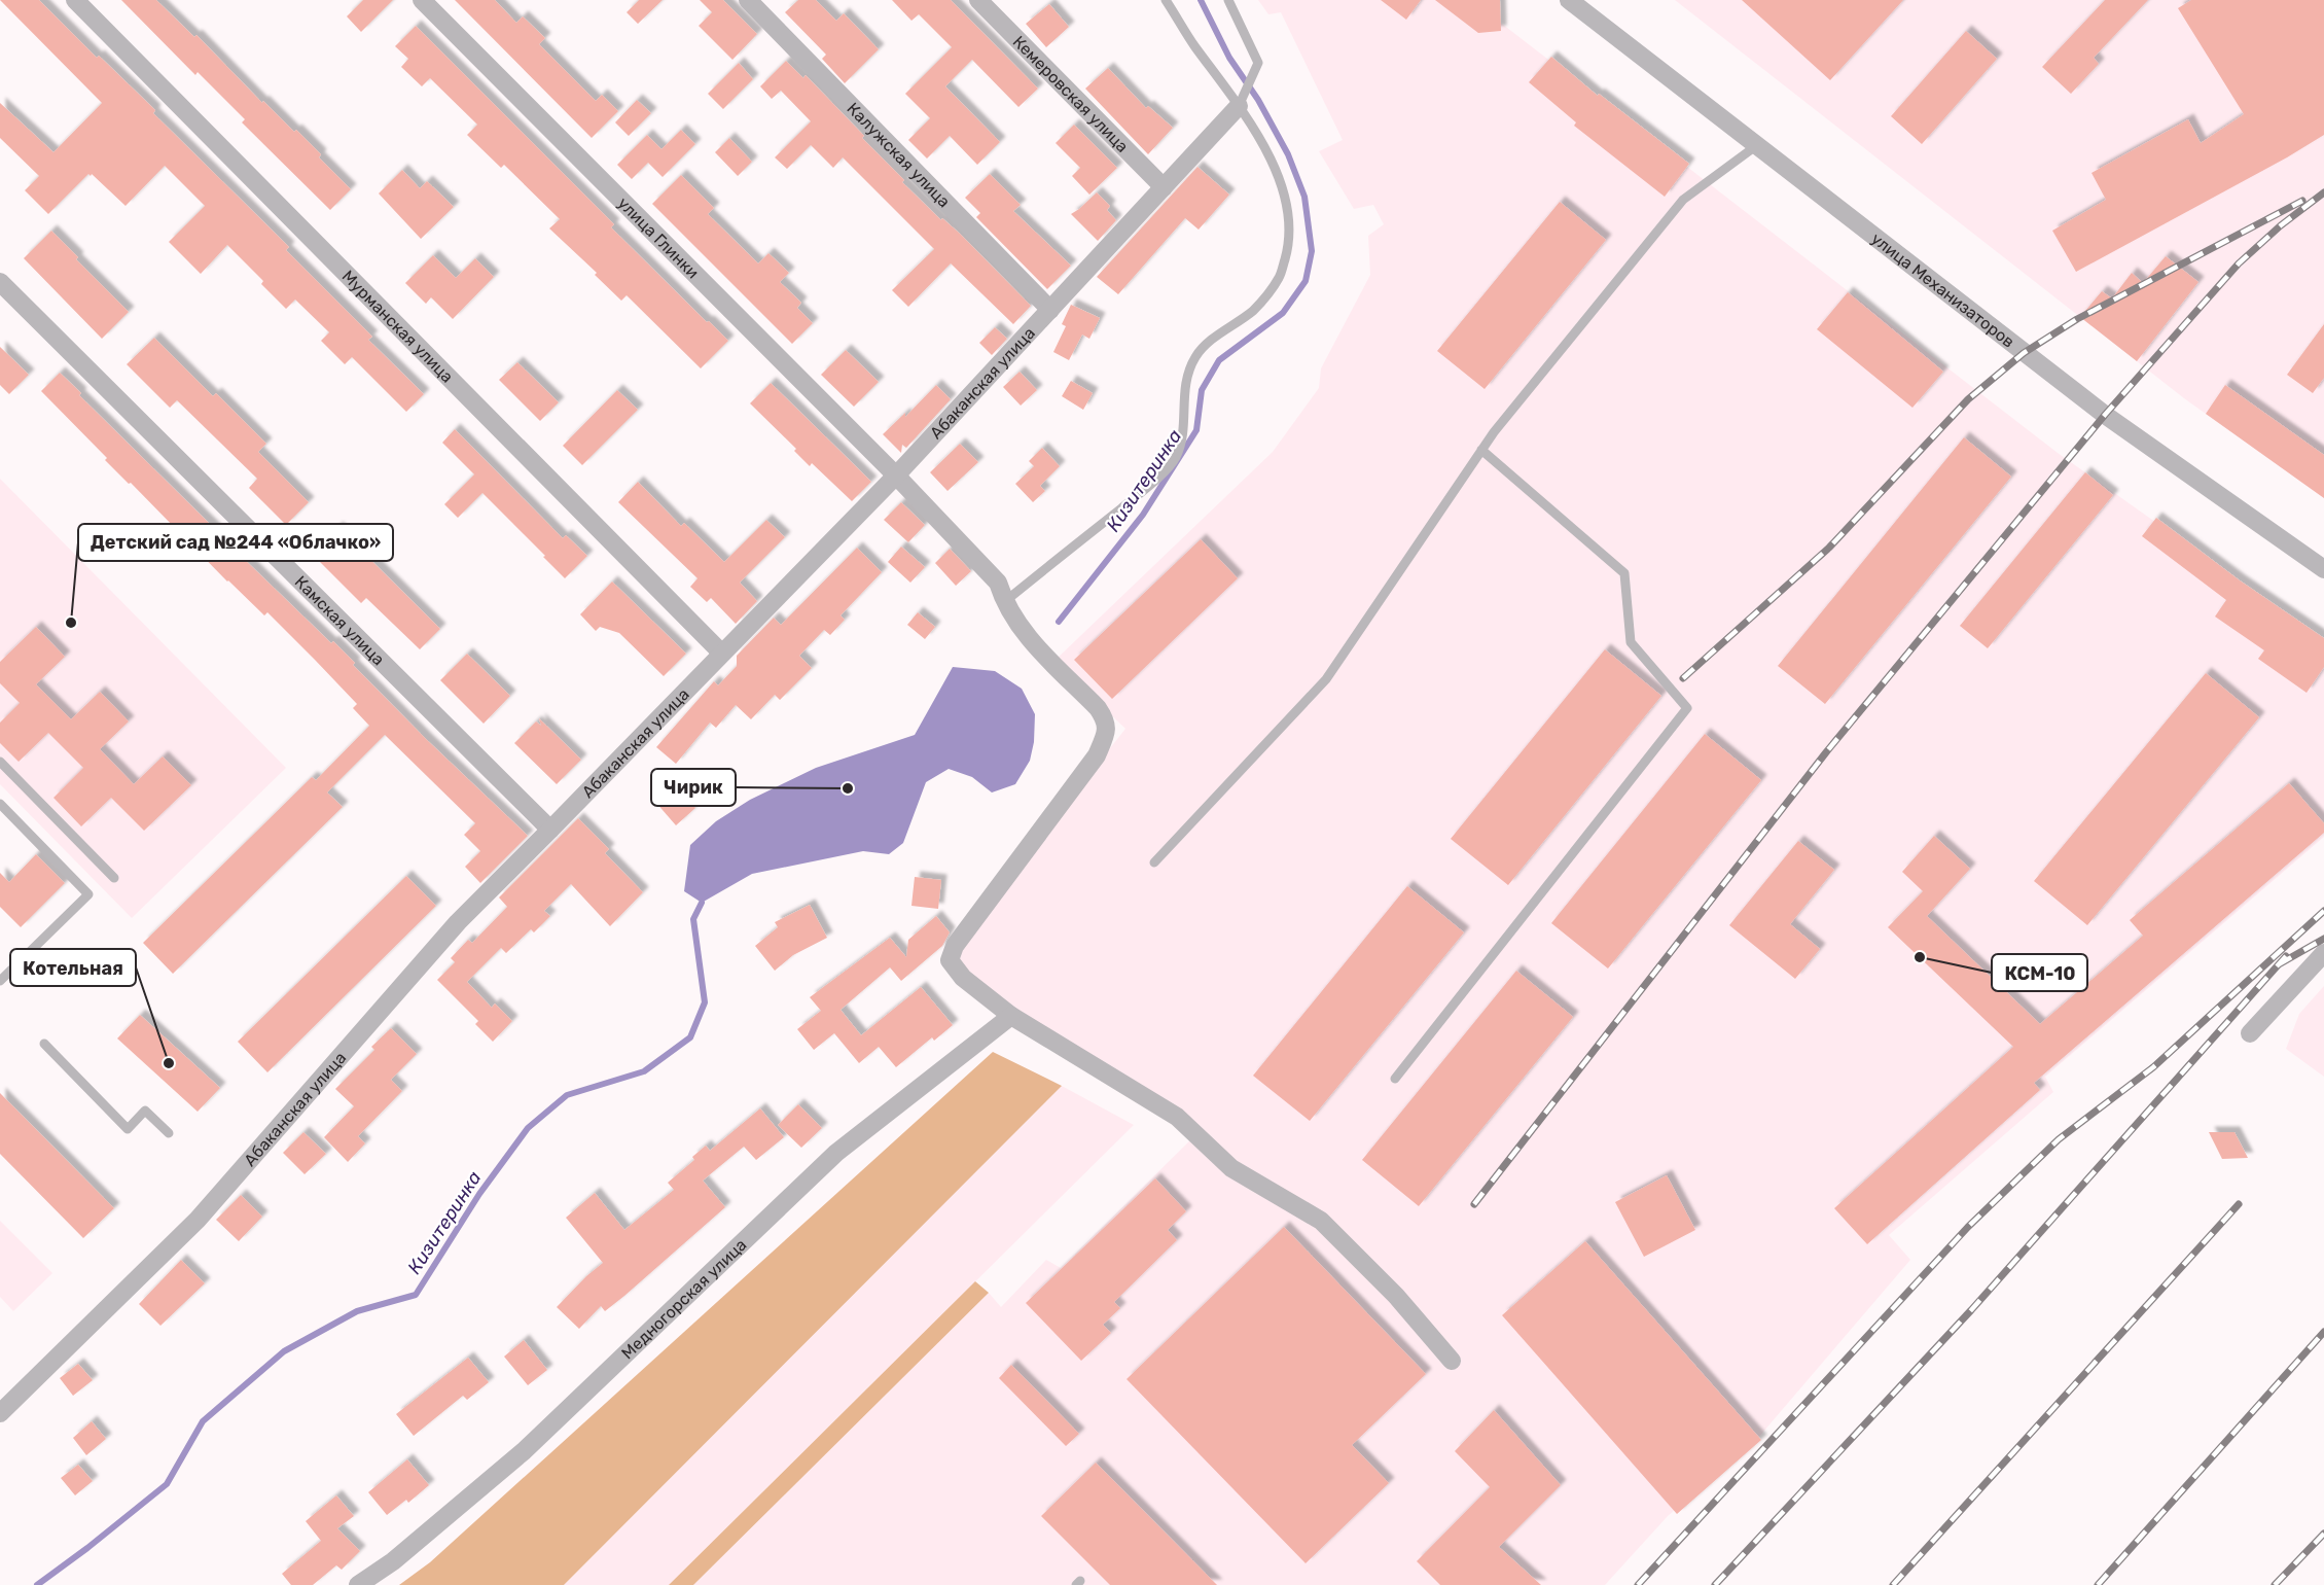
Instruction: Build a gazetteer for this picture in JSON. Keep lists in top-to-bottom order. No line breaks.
{"streets":{"street":["Кемеровская улица","Калужская улица","улица Глинки","улица Механизаторов","Мурманская улица","Абаканская улица","Камская улица","Медногорская улица"]},"crossings":[["Кемеровская улица","Абаканская улица"],["Калужская улица","Абаканская улица"],["улица Глинки","Абаканская улица"],["улица Глинки","Медногорская улица"],["Мурманская улица","Абаканская улица"],["Абаканская улица","Камская улица"]],"water":["Кизитеринка"],"places":["Детский сад №244 «Облачко»","Чирик","КСМ-10","Котельная"]}
